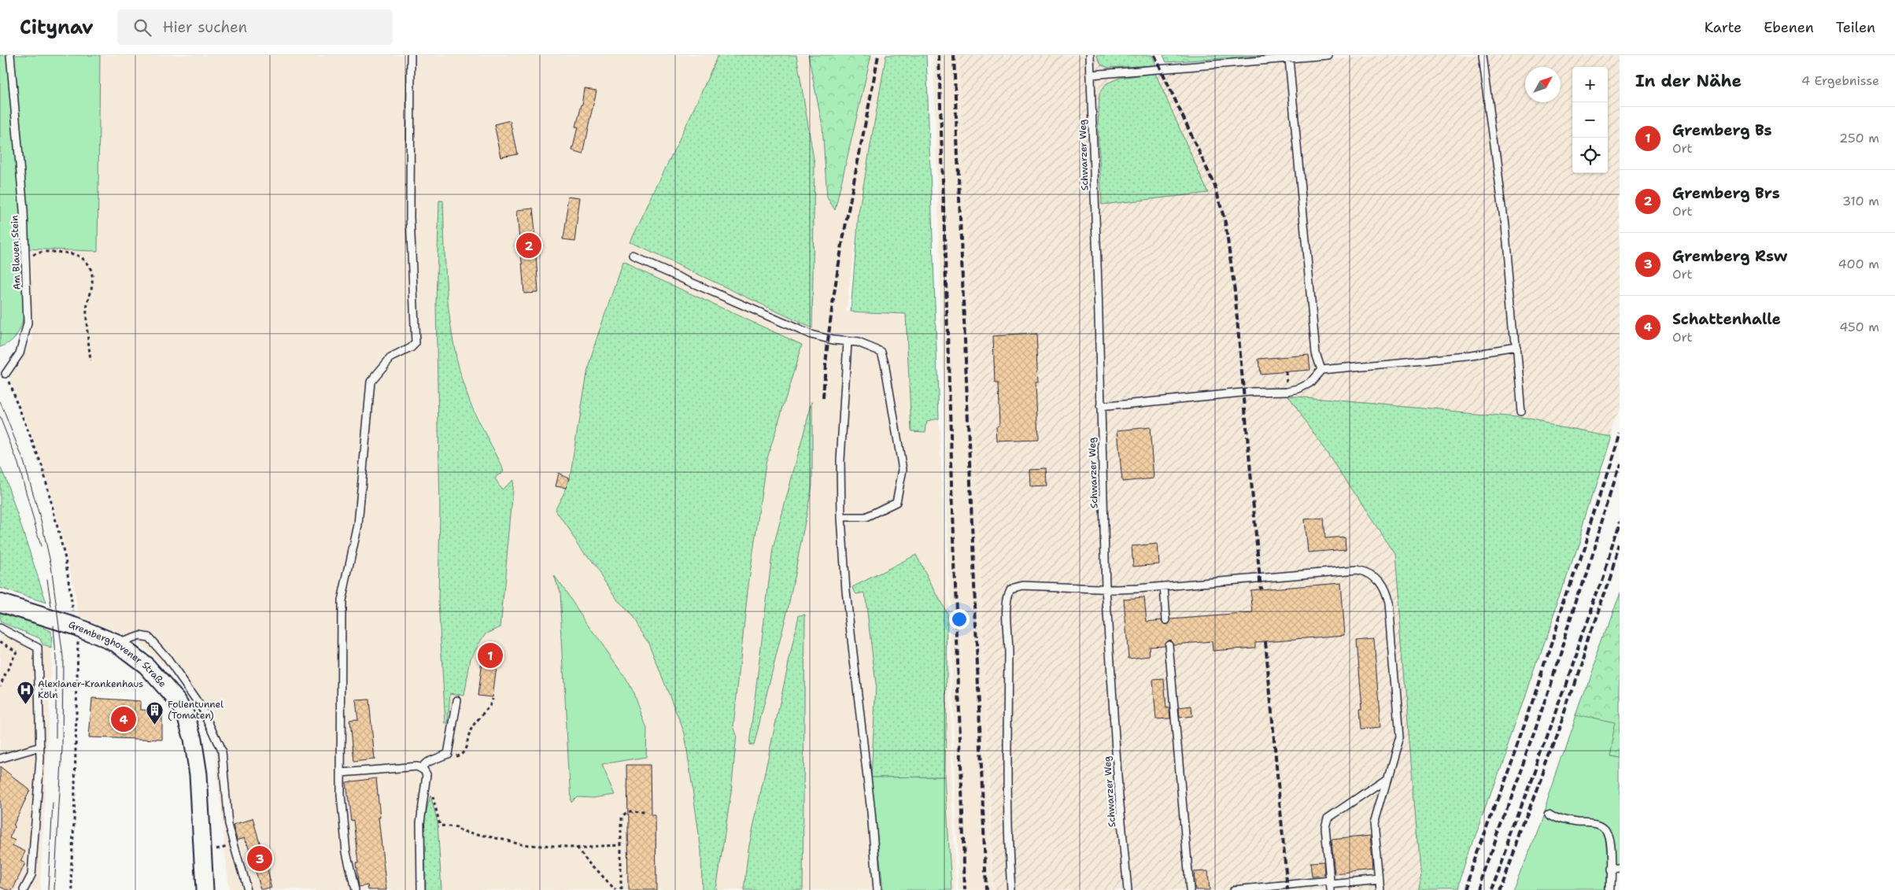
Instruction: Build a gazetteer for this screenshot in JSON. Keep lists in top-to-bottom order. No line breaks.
{"streets":{"street":["Gremberghovener Straße"],"lane":["Schwarzer Weg","Am Blauen Stein"]},"places":{"hospital":["Alexianer-Krankenhaus Köln"],"building":["Folientunnel (Tomaten)"]},"north":"top right","page":{"header":"Citynav","search":"Hier suchen","nav":["Karte","Ebenen","Teilen"],"heading":["In der Nähe","4 Ergebnisse"],"map_buttons":["+","−"],"list":[{"mark":"1","name":"Gremberg Bs","note":"Ort","value":"250 m"},{"mark":"2","name":"Gremberg Brs","note":"Ort","value":"310 m"},{"mark":"3","name":"Gremberg Rsw","note":"Ort","value":"400 m"},{"mark":"4","name":"Schattenhalle","note":"Ort","value":"450 m"}],"pins":["2","1","4","3"]}}
